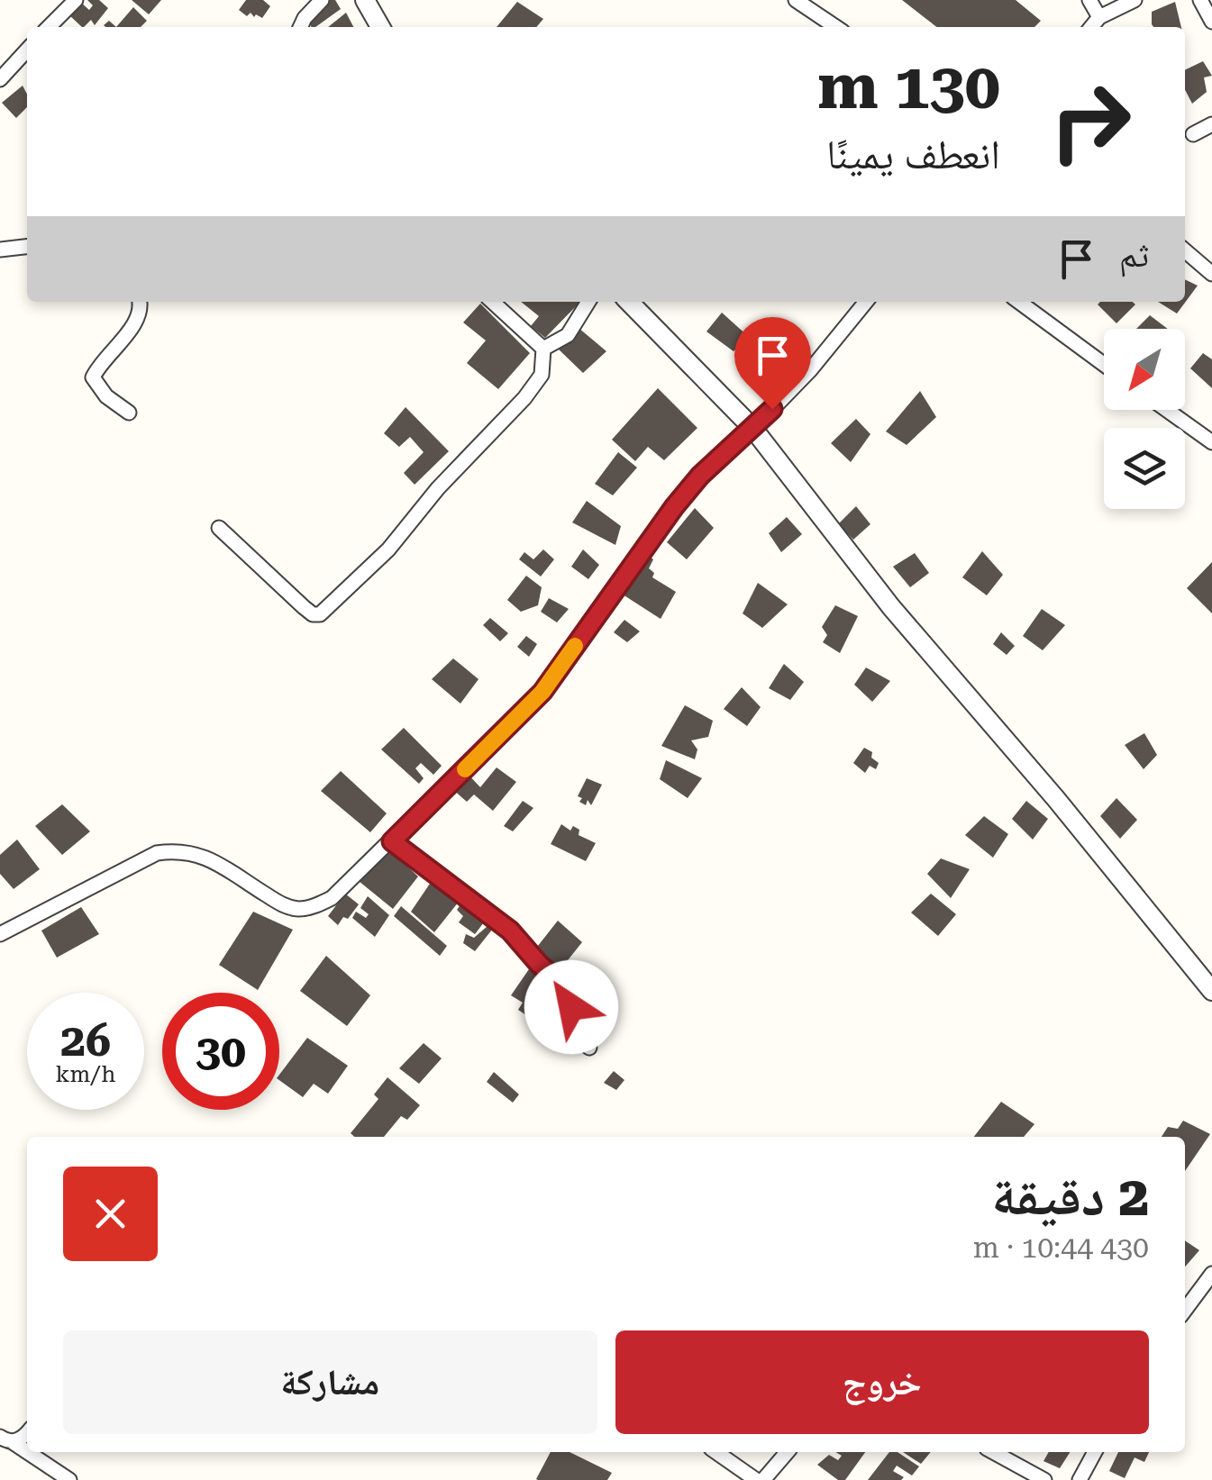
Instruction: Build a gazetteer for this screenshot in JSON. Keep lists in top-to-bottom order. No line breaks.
{"north":"bottom left","page":{"turn":["130 m","انعطف يمينًا"],"then":"ثم","speed":"26 km/h","limit":"30","heading":["2 دقيقة","430 m · 10:44"],"buttons":["خروج","مشاركة"]}}
